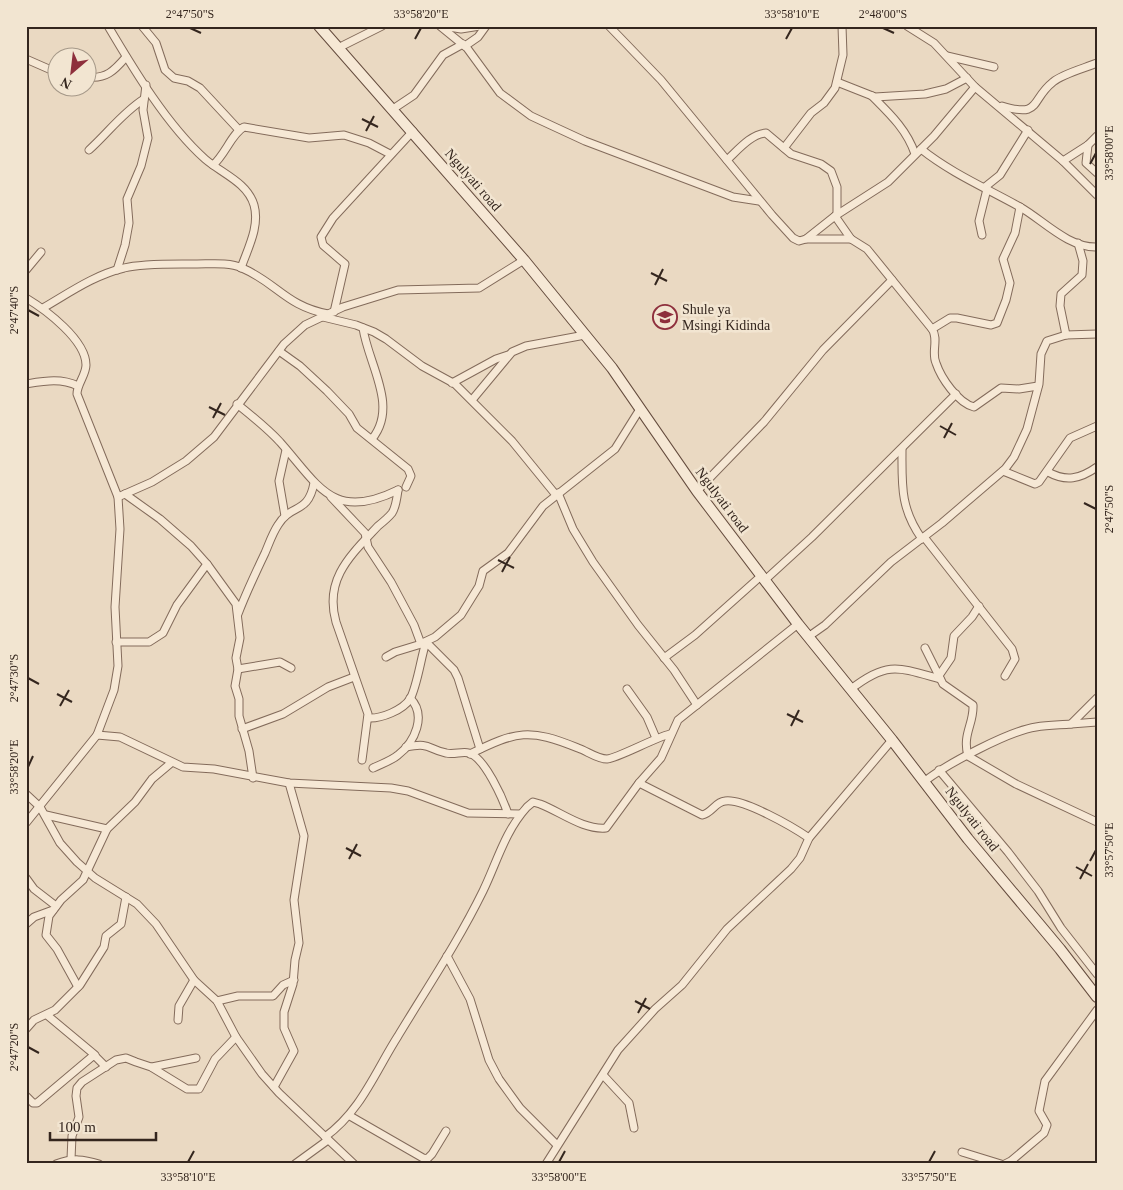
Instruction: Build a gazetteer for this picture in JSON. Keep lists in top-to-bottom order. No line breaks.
{"streets":{"main road":["Ngulyati road"]},"places":{"school or university":["Shule ya Msingi Kidinda"]},"scale_bar":"100 m","north":"bottom left","coordinates":["2°47'50\"S","33°58'20\"E","33°58'10\"E","2°48'00\"S","33°58'00\"E","2°47'40\"S","2°47'30\"S","33°57'50\"E","2°47'20\"S"]}
